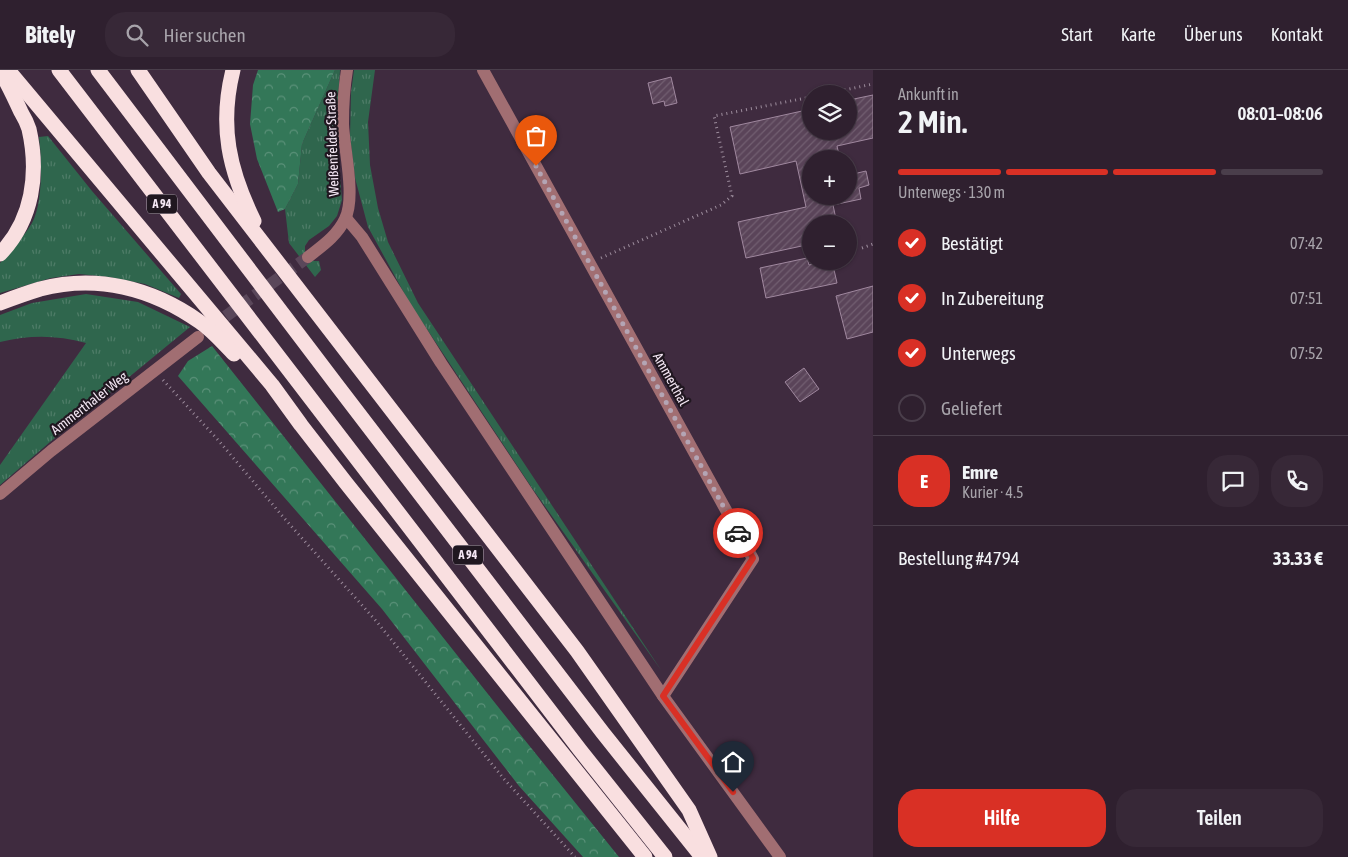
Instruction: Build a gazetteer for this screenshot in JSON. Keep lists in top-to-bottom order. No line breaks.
{"streets":{"highway":["A 94"],"street":["Weißenfelder Straße","Ammerthal","Ammerthaler Weg"]},"page":{"header":"Bitely","search":"Hier suchen","nav":["Start","Karte","Über uns","Kontakt"],"heading":["2 Min.","Ankunft in","08:01–08:06"],"panel":["Emre","Kurier · 4.5","Bestellung #4794","33.33 €"],"map_buttons":["+","−"],"bar":"Unterwegs · 130 m","list":[["Bestätigt","07:42"],["In Zubereitung","07:51"],["Unterwegs","07:52"],"Geliefert"],"round":"E","buttons":["Hilfe","Teilen"]}}
